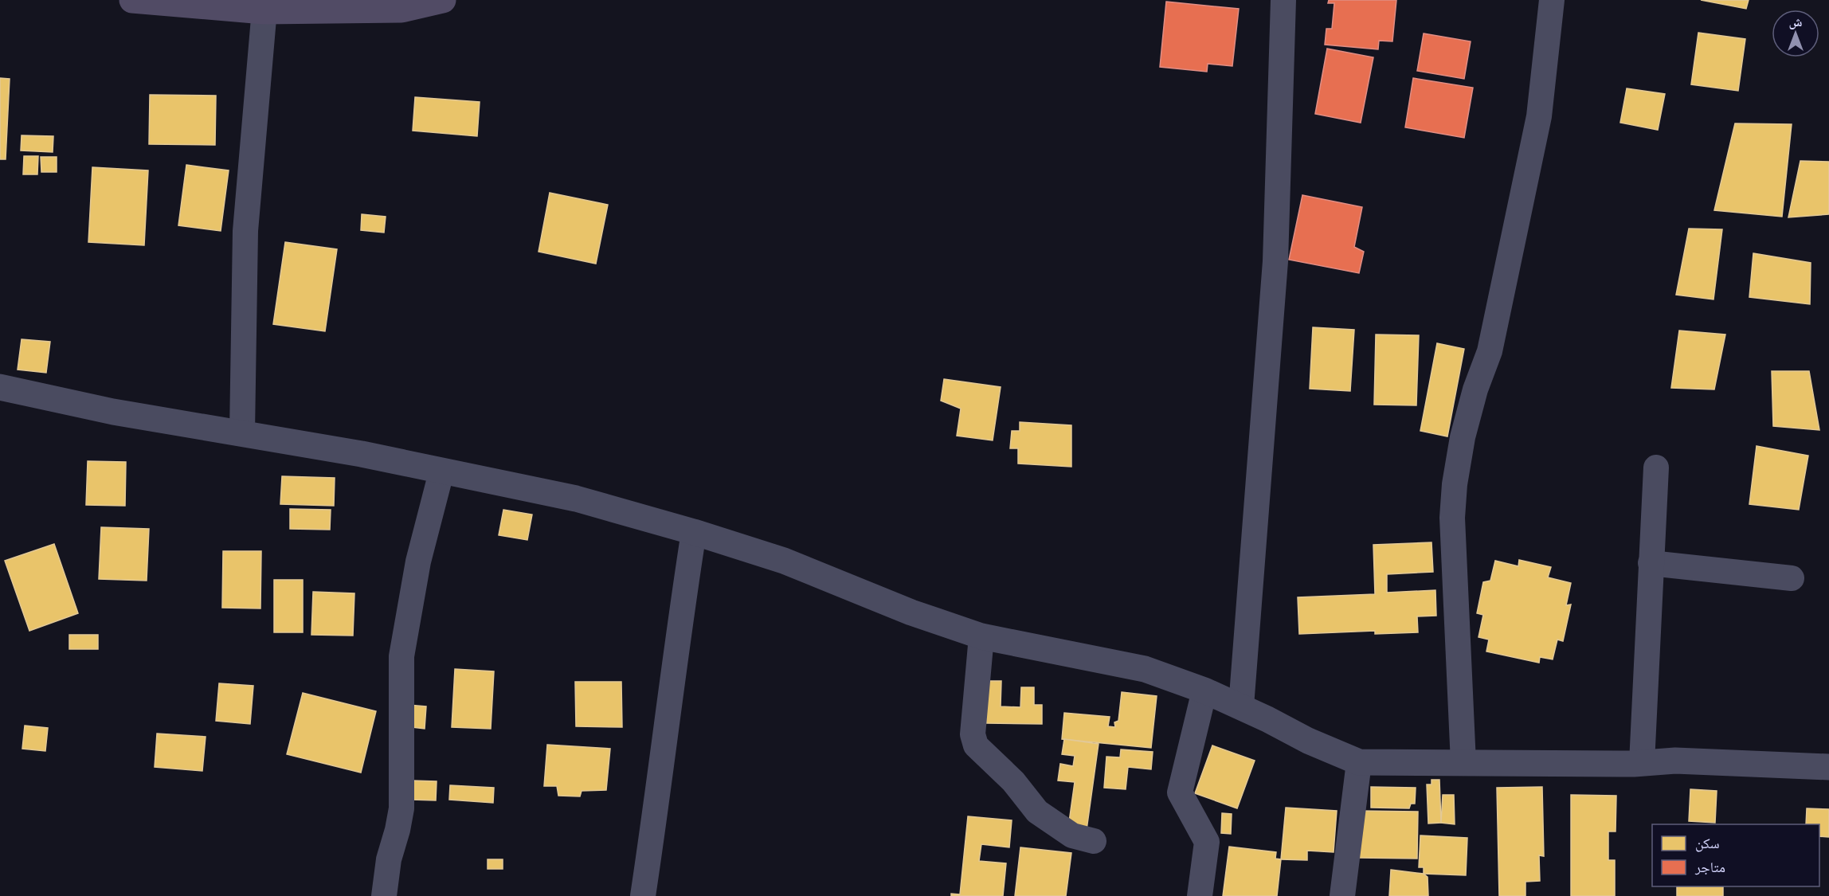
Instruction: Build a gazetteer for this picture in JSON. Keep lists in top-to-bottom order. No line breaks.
{"legend":["سكن","متاجر"],"north":"top"}
